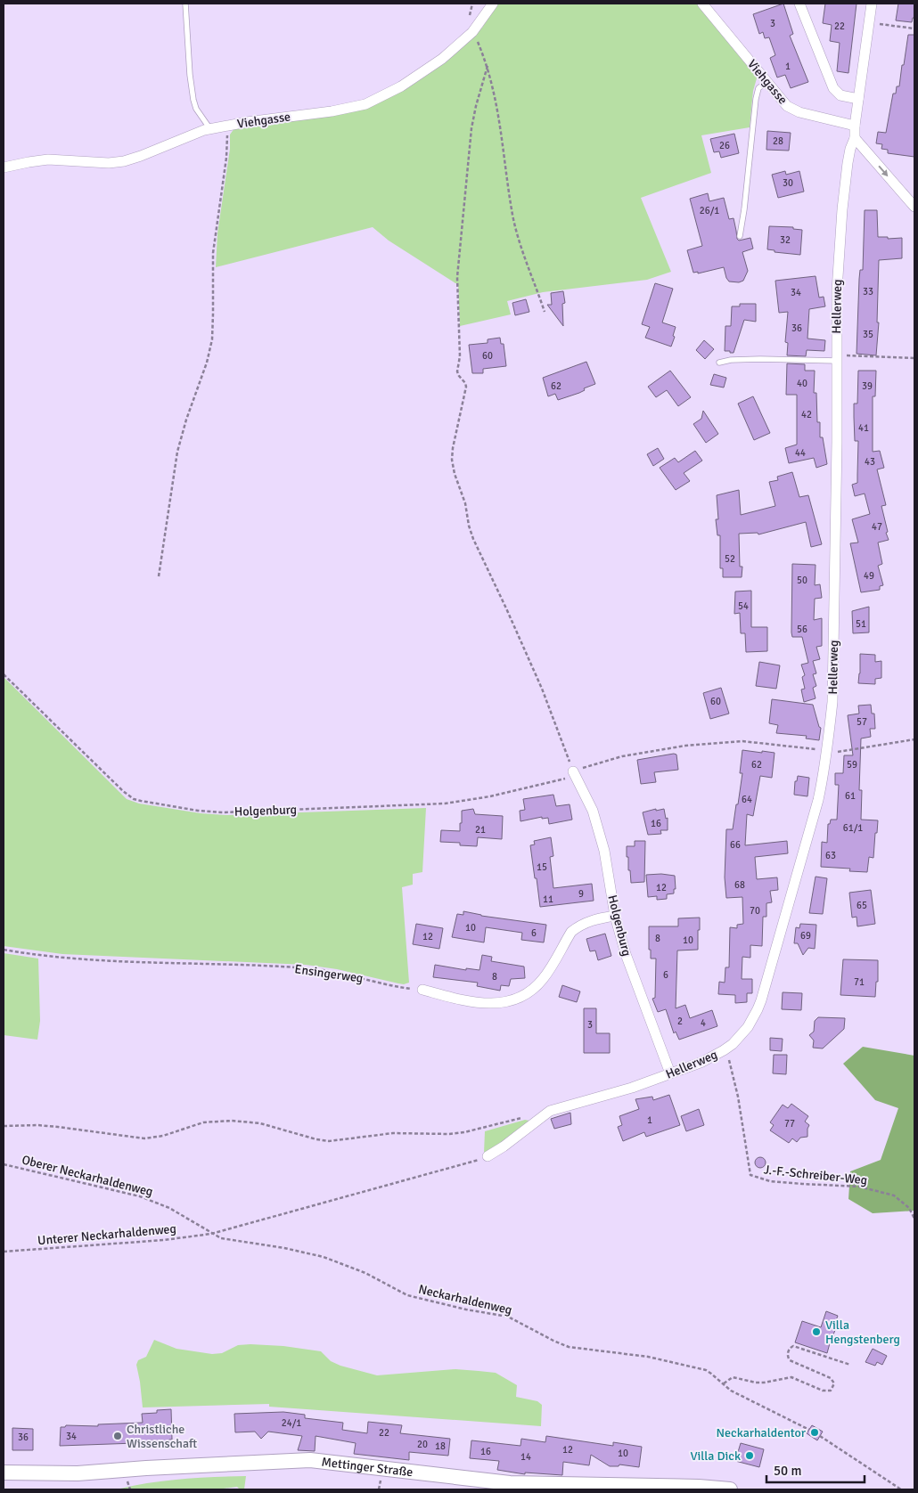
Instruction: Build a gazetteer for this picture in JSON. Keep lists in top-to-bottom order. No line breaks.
{"streets":{"main road":["Mettinger Straße"],"street":["Viehgasse","Hellerweg","Holgenburg"],"path":["Ensingerweg","J.-F.-Schreiber-Weg","Oberer Neckarhaldenweg","Unterer Neckarhaldenweg","Neckarhaldenweg"]},"crossings":[["Viehgasse","Hellerweg"],["Hellerweg","Holgenburg"],["Hellerweg","J.-F.-Schreiber-Weg"],["Hellerweg","Unterer Neckarhaldenweg"],["Oberer Neckarhaldenweg","Unterer Neckarhaldenweg"],["Oberer Neckarhaldenweg","Neckarhaldenweg"],["Unterer Neckarhaldenweg","Neckarhaldenweg"]],"places":["Villa Hengstenberg","Neckarhaldentor","Christliche Wissenschaft","Villa Dick"],"house_numbers":["3","22","1","28","26","30","26/1","32","33","34","36","35","60","40","62","39","42","41","44","43","47","52","49","50","54","51","56","60","57","62","59","61","64","16","61/1","21","66","63","15","68","12","9","11","65","70","10","6","69","12","8","10","6","8","71","2","4","3","1","77","24/1","22","34","36","20","18","12","16","10","14"],"scale_bar":"50 m"}
